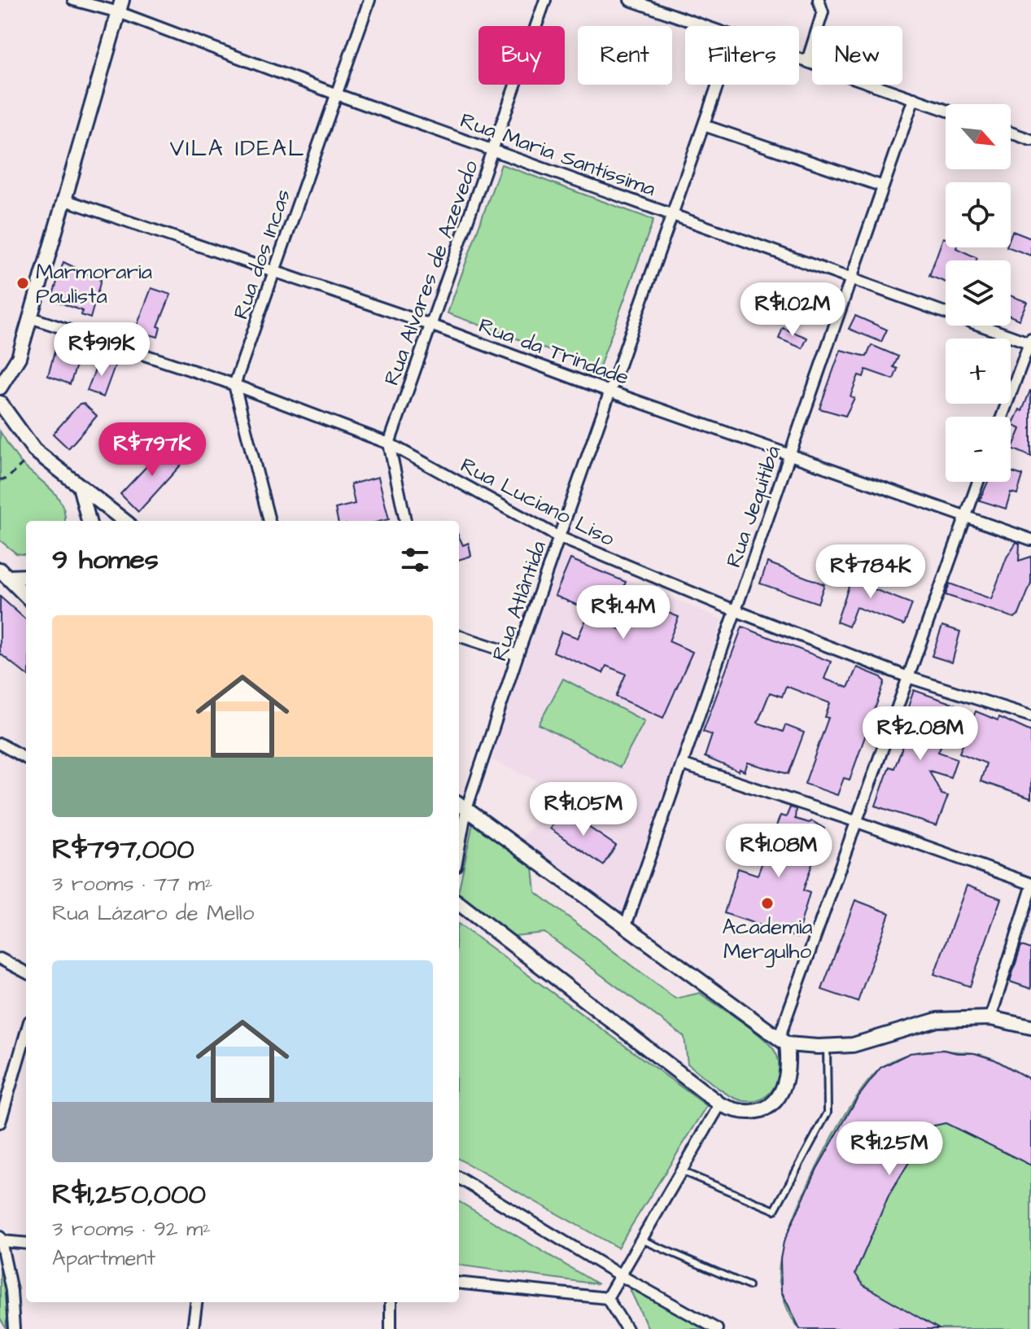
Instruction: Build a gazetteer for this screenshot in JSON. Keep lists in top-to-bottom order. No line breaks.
{"streets":{"street":["Rua Maria Santíssima","Rua dos Incas","Rua Alvares de Azevedo","Rua da Trindade","Rua Luciano Liso","Rua Jequitibá","Rua Atlântida"]},"crossings":[["Rua Maria Santíssima","Rua dos Incas"],["Rua Maria Santíssima","Rua Alvares de Azevedo"],["Rua Maria Santíssima","Rua Jequitibá"],["Rua Maria Santíssima","Rua Atlântida"],["Rua dos Incas","Rua da Trindade"],["Rua dos Incas","Rua Luciano Liso"],["Rua Alvares de Azevedo","Rua da Trindade"],["Rua Alvares de Azevedo","Rua Luciano Liso"],["Rua da Trindade","Rua Jequitibá"],["Rua da Trindade","Rua Atlântida"],["Rua Luciano Liso","Rua Jequitibá"],["Rua Luciano Liso","Rua Atlântida"]],"districts":["VILA IDEAL"],"places":["Marmoraria Paulista","Academia Mergulho"],"north":"bottom right","page":{"chip":["Buy","Rent","Filters","New"],"map_buttons":["+","−"],"price":["R$1.02M","R$919K","R$797K","R$784K","R$1.4M","R$2.08M","R$1.05M","R$1.08M","R$1.25M"],"heading":"9 homes","list":[{"name":"R$797,000","note":"3 rooms · 77 m² · Rua Lázaro de Mello"},{"name":"R$1,250,000","note":"3 rooms · 92 m² · Apartment"}]}}
